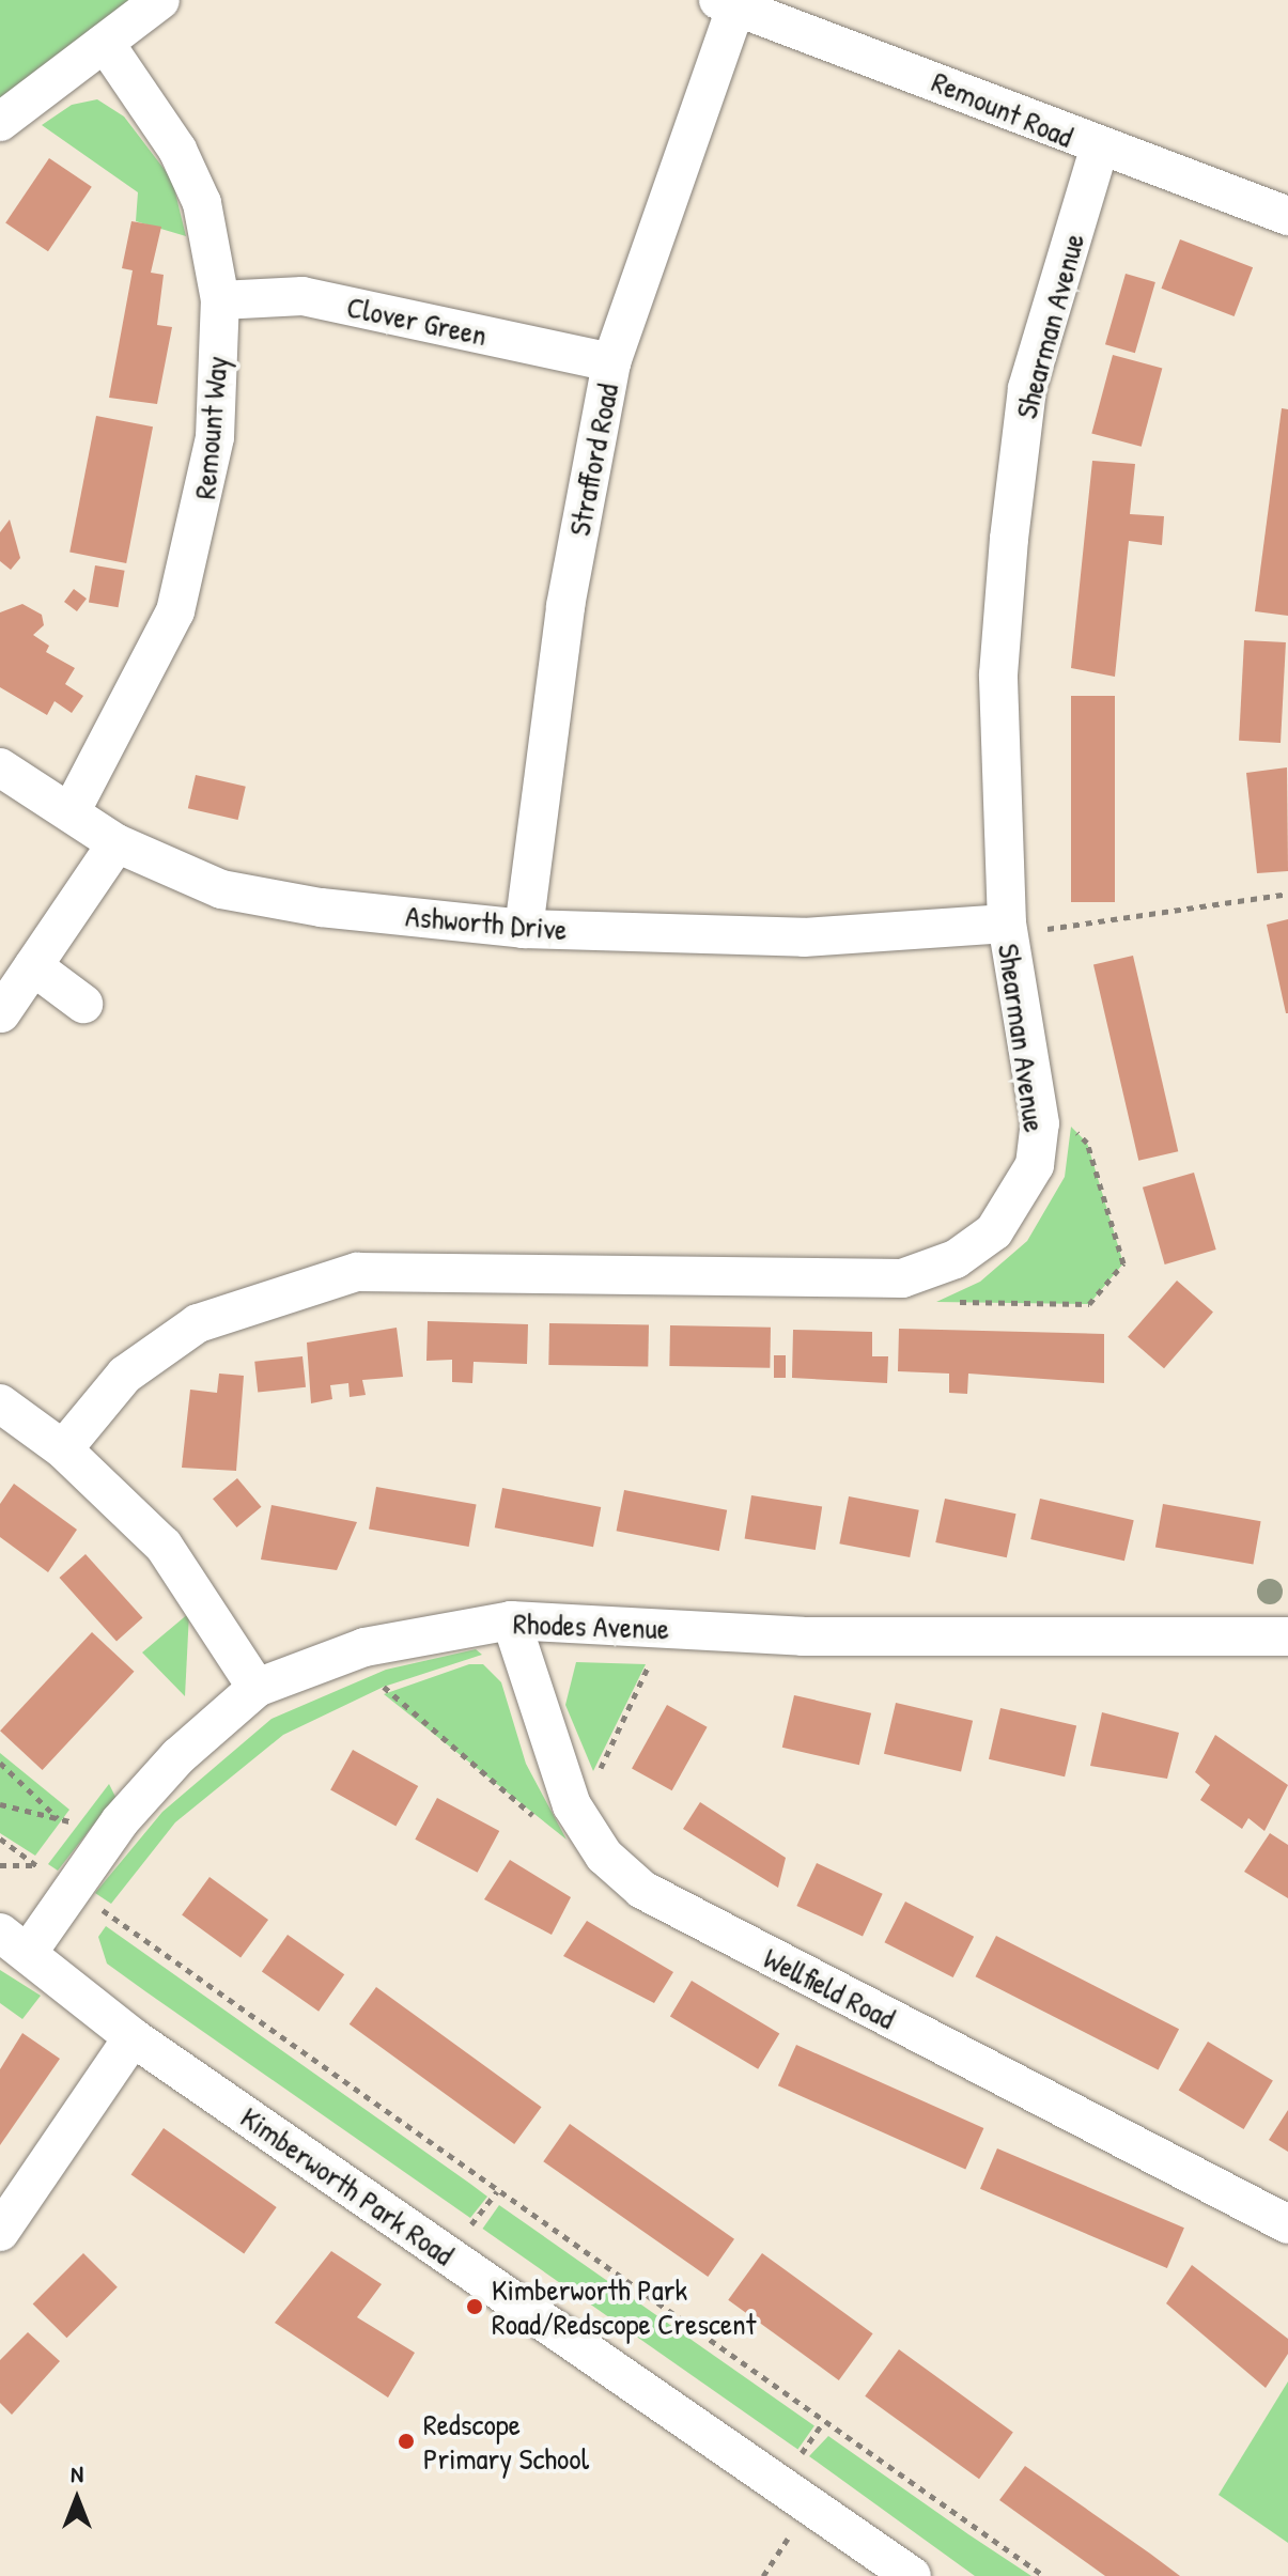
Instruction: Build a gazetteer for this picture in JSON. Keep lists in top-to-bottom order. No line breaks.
{"streets":{"street":["Remount Road","Clover Green","Shearman Avenue","Remount Way","Strafford Road","Ashworth Drive","Rhodes Avenue","Wellfield Road","Kimberworth Park Road"]},"crossings":[["Remount Road","Shearman Avenue"],["Remount Road","Strafford Road"],["Clover Green","Remount Way"],["Clover Green","Strafford Road"],["Shearman Avenue","Ashworth Drive"],["Remount Way","Ashworth Drive"],["Strafford Road","Ashworth Drive"],["Rhodes Avenue","Wellfield Road"],["Rhodes Avenue","Kimberworth Park Road"]],"places":["Kimberworth Park Road/Redscope Crescent","Redscope Primary School"],"north":"top"}
